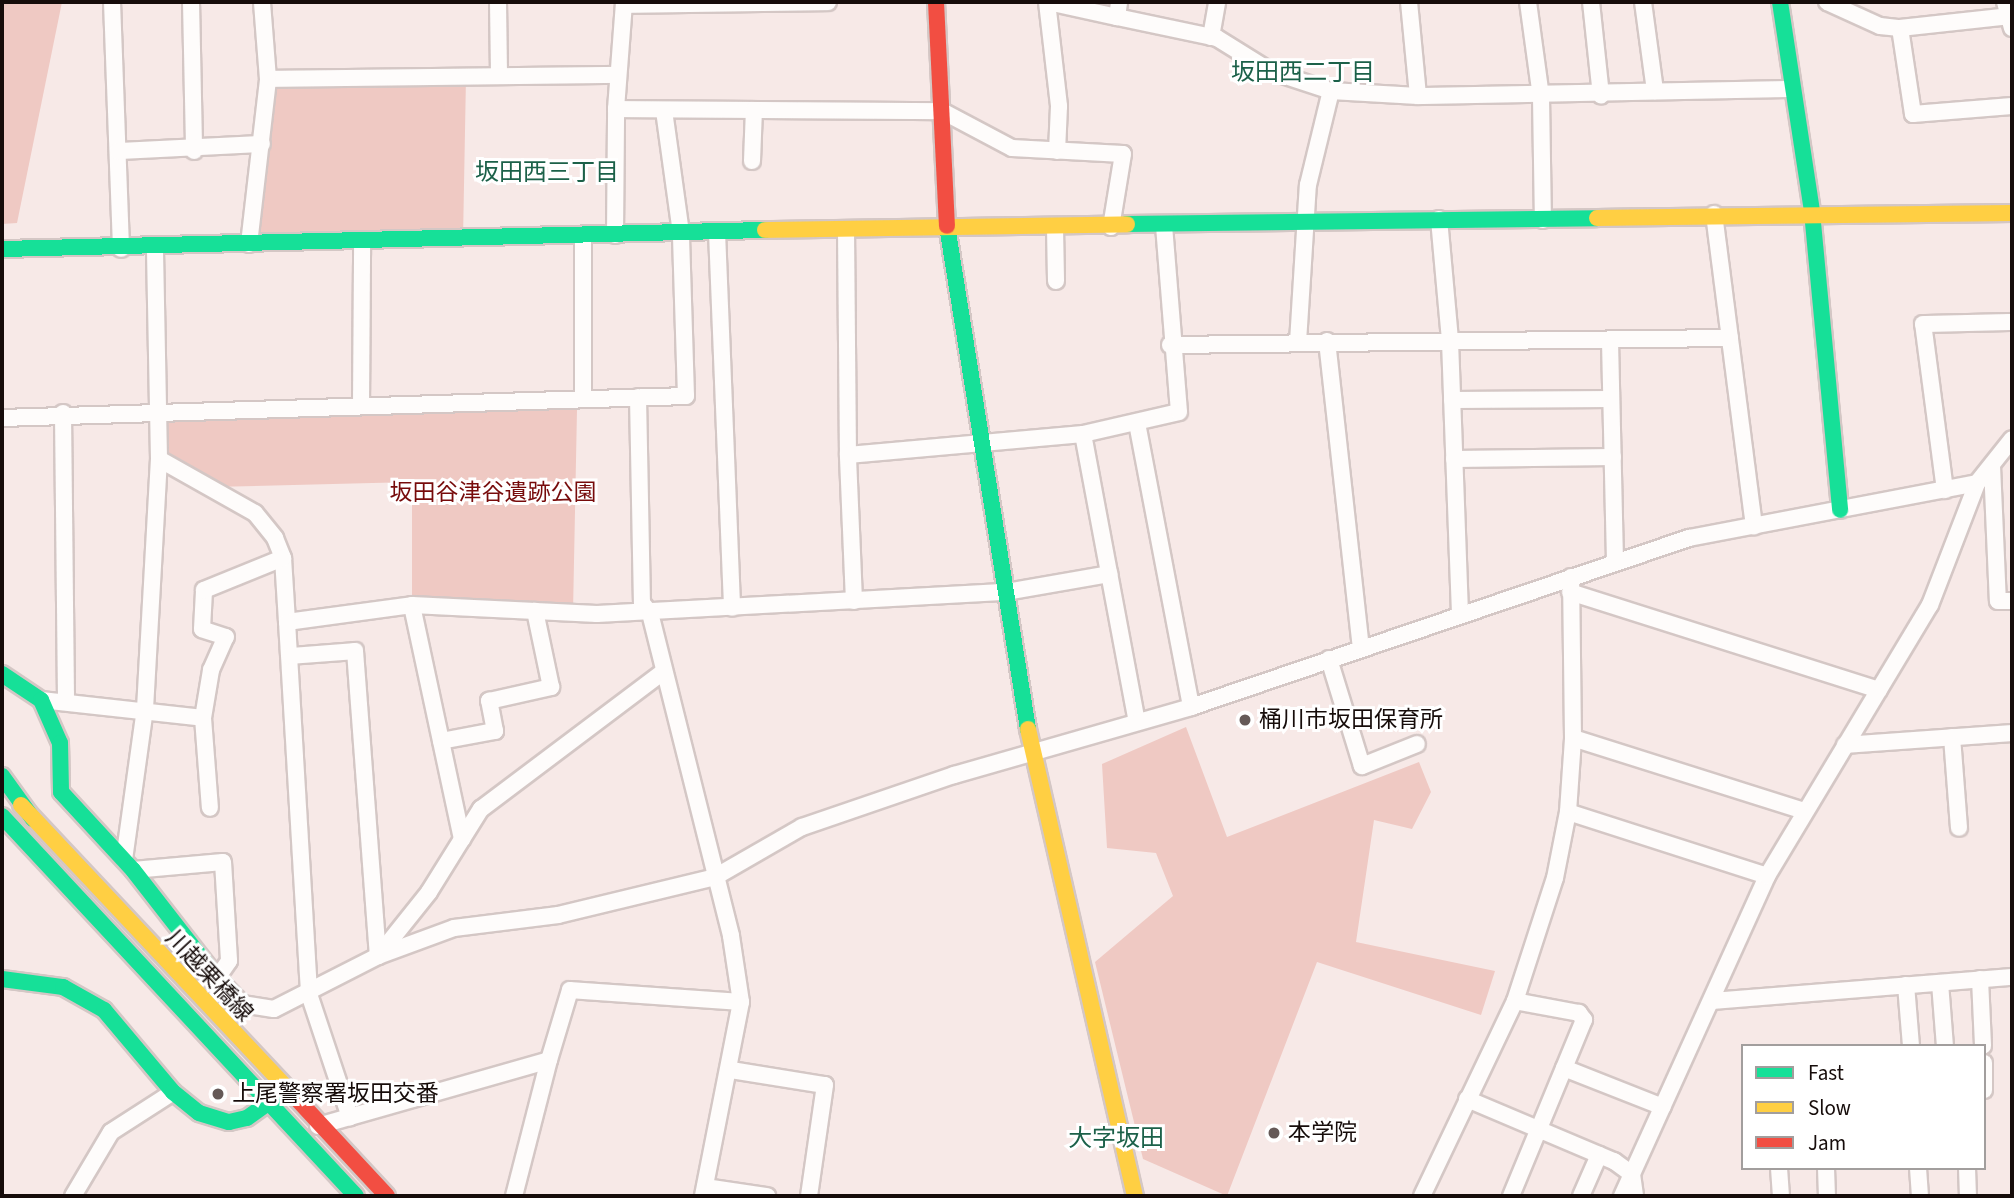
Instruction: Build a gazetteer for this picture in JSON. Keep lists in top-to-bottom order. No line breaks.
{"streets":{"main road":["川越栗橋線"]},"districts":["坂田西二丁目","坂田西三丁目","大字坂田"],"parks":["坂田谷津谷遺跡公園"],"places":["桶川市坂田保育所","上尾警察署坂田交番","本学院"],"legend":["Fast","Slow","Jam"]}
